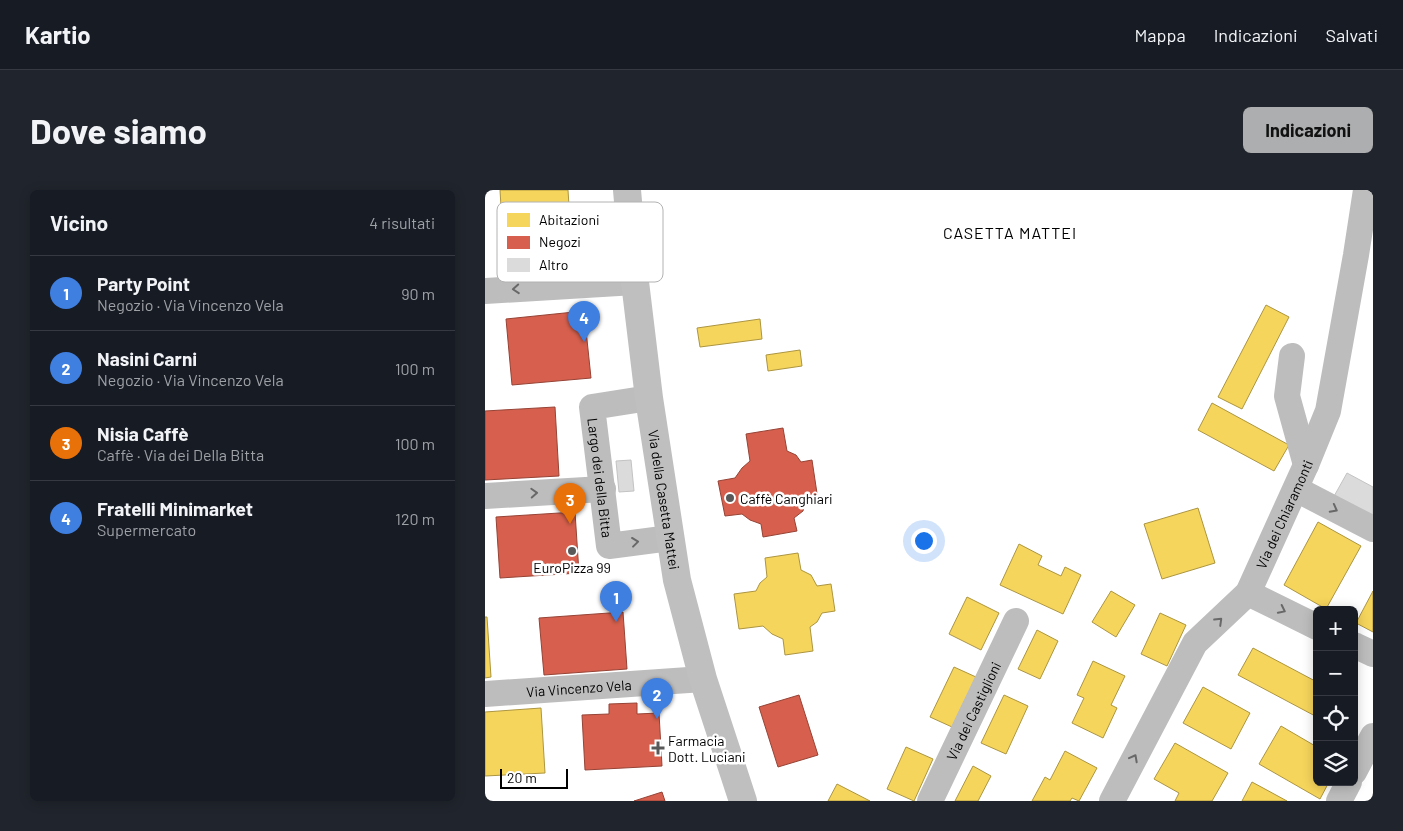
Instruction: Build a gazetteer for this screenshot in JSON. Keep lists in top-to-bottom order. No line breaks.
{"streets":{"main road":["Via della Casetta Mattei"],"street":["Largo dei della Bitta","Via dei Chiaramonti","Via Vincenzo Vela","Via dei Castiglioni"]},"crossings":[["Largo dei della Bitta","Via della Casetta Mattei"],["Via della Casetta Mattei","Via Vincenzo Vela"]],"one_way":["Via dei Chiaramonti"],"districts":["CASETTA MATTEI"],"places":{"other":["Caffè Canghiari","EuroPizza 99"],"health":["Farmacia Dott. Luciani"]},"legend":["Abitazioni","Negozi","Altro"],"scale_bar":"20 m","page":{"header":"Kartio","nav":["Mappa","Indicazioni","Salvati"],"buttons":"Indicazioni","title":"Dove siamo","heading":["Vicino","4 risultati"],"list":[{"mark":"1","name":"Party Point","note":"Negozio · Via Vincenzo Vela","value":"90 m"},{"mark":"2","name":"Nasini Carni","note":"Negozio · Via Vincenzo Vela","value":"100 m"},{"mark":"3","name":"Nisia Caffè","note":"Caffè · Via dei Della Bitta","value":"100 m"},{"mark":"4","name":"Fratelli Minimarket","note":"Supermercato","value":"120 m"}],"pins":["4","3","1","2"],"map_buttons":["+","−"],"scale":"20 m"}}
